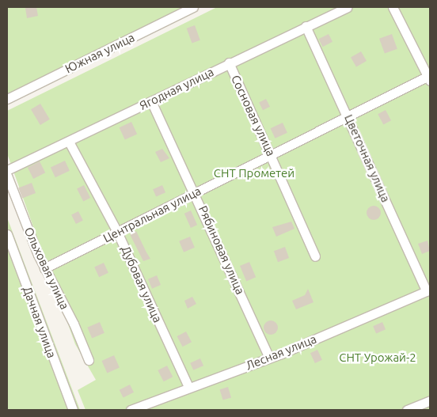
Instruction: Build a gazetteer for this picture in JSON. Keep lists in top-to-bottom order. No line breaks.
{"streets":{"street":["Южная улица","Ягодная улица","Сосновая улица","Цветочная улица","Центральная улица","Рябиновая улица","Ольховая улица","Дубовая улица","Дачная улица","Лесная улица"]},"crossings":[["Ягодная улица","Сосновая улица"],["Ягодная улица","Цветочная улица"],["Ягодная улица","Рябиновая улица"],["Ягодная улица","Дубовая улица"],["Сосновая улица","Центральная улица"],["Цветочная улица","Центральная улица"],["Цветочная улица","Лесная улица"],["Центральная улица","Рябиновая улица"],["Центральная улица","Ольховая улица"],["Центральная улица","Дубовая улица"],["Рябиновая улица","Лесная улица"],["Дубовая улица","Лесная улица"]],"parks":["СНТ Прометей","СНТ Урожай-2"]}
